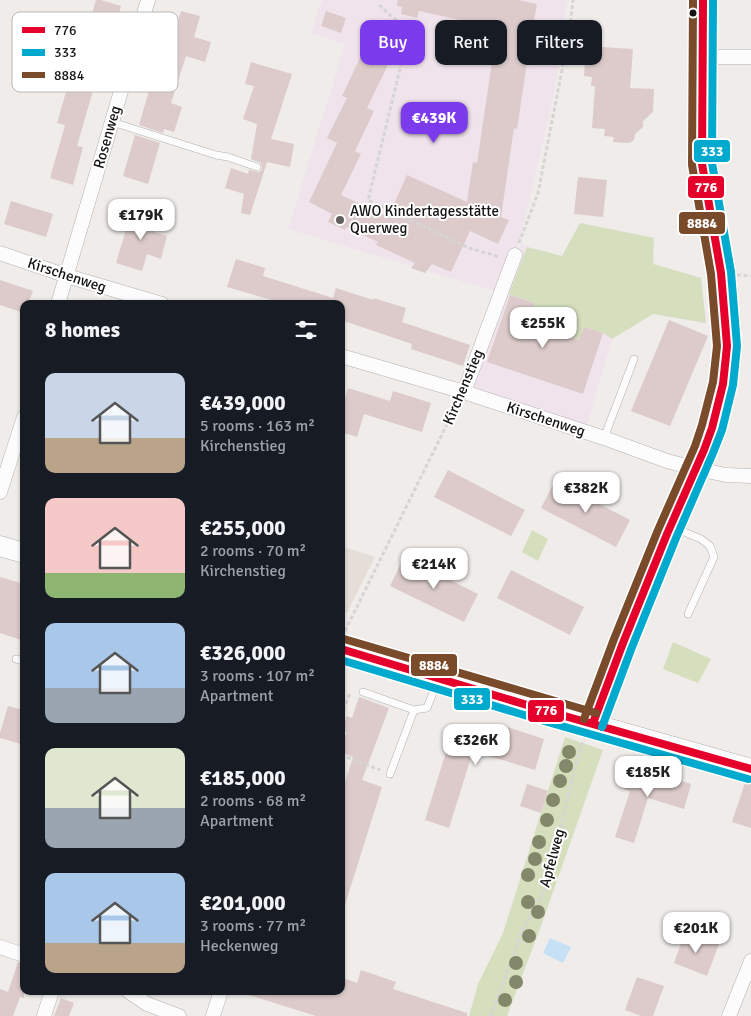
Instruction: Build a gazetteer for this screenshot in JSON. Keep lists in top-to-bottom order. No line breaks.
{"streets":{"street":["Rosenweg","Kirschenweg","Kirchenstieg"],"path":["Apfelweg"]},"crossings":[["Rosenweg","Kirschenweg"],["Kirschenweg","Kirchenstieg"]],"places":["AWO Kindertagesstätte Querweg"],"lines":["transit line 776","transit line 333","transit line 8884"],"legend":["776","333","8884"],"page":{"chip":["Buy","Rent","Filters"],"price":["€439K","€179K","€255K","€382K","€214K","€326K","€185K","€201K"],"heading":"8 homes","list":[{"name":"€439,000","note":"5 rooms · 163 m² · Kirchenstieg"},{"name":"€255,000","note":"2 rooms · 70 m² · Kirchenstieg"},{"name":"€326,000","note":"3 rooms · 107 m² · Apartment"},{"name":"€185,000","note":"2 rooms · 68 m² · Apartment"},{"name":"€201,000","note":"3 rooms · 77 m² · Heckenweg"}]}}
